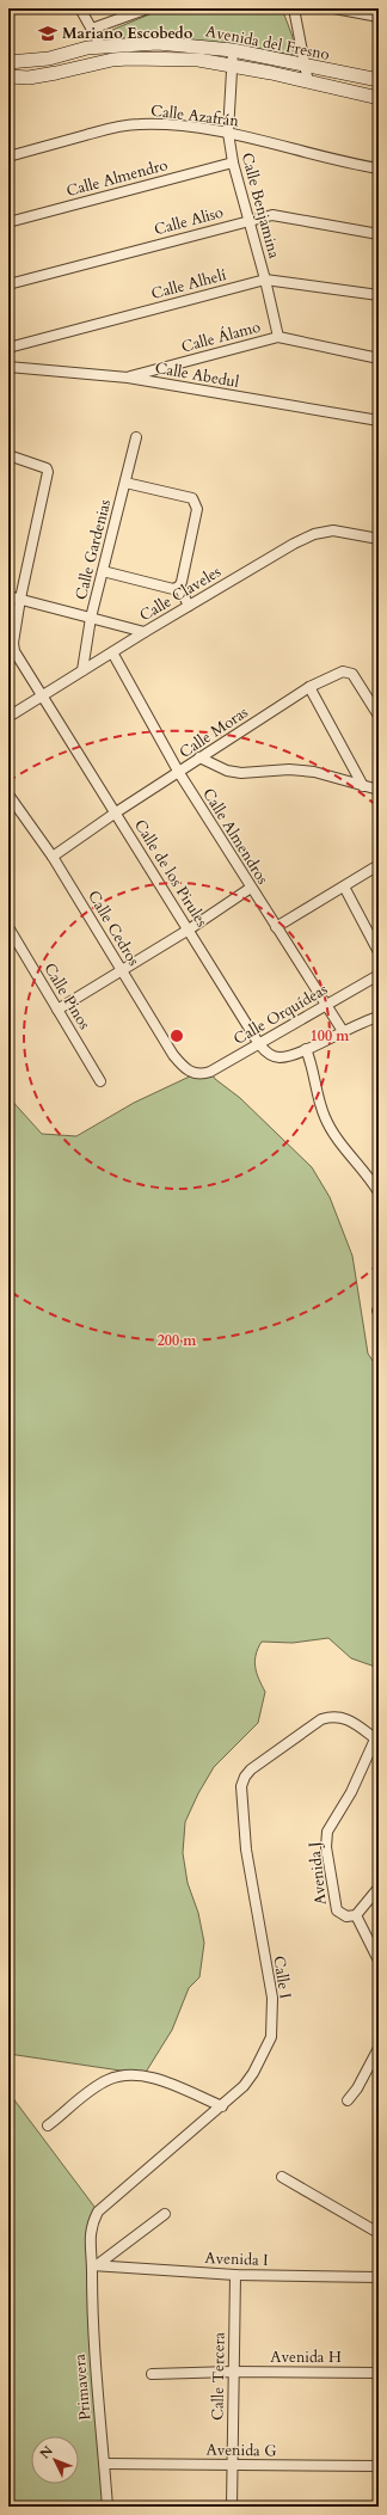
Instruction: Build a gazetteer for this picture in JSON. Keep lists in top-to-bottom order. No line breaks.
{"streets":{"street":["Avenida del Fresno","Calle Azafrán","Calle Almendro","Calle Benjamina","Calle Aliso","Calle Alhelí","Calle Álamo","Calle Abedul","Calle Gardenias","Calle Claveles","Calle Moras","Calle Almendros","Calle de los Pirules","Calle Cedros","Calle Pinos","Calle Orquídeas","Avenida J","Calle I","Avenida I","Avenida H","Calle Tercera","Primavera","Avenida G"]},"crossings":[["Avenida del Fresno","Calle Benjamina"],["Calle Azafrán","Calle Benjamina"],["Calle Almendro","Calle Benjamina"],["Calle Benjamina","Calle Aliso"],["Calle Benjamina","Calle Alhelí"],["Calle Benjamina","Calle Álamo"],["Calle Álamo","Calle Abedul"],["Calle Gardenias","Calle Claveles"],["Calle Claveles","Calle Almendros"],["Calle Claveles","Calle de los Pirules"],["Calle Moras","Calle Almendros"],["Calle Moras","Calle de los Pirules"],["Calle Moras","Calle Cedros"],["Calle Almendros","Calle Orquídeas"],["Calle de los Pirules","Calle Orquídeas"],["Calle Cedros","Calle Orquídeas"],["Avenida J","Calle I"],["Calle I","Avenida I"],["Calle I","Primavera"],["Avenida I","Calle Tercera"],["Avenida I","Primavera"],["Avenida H","Calle Tercera"],["Calle Tercera","Avenida G"],["Primavera","Avenida G"]],"places":{"school or university":["Mariano Escobedo"]},"north":"top left","rings":["100 m","200 m"]}
